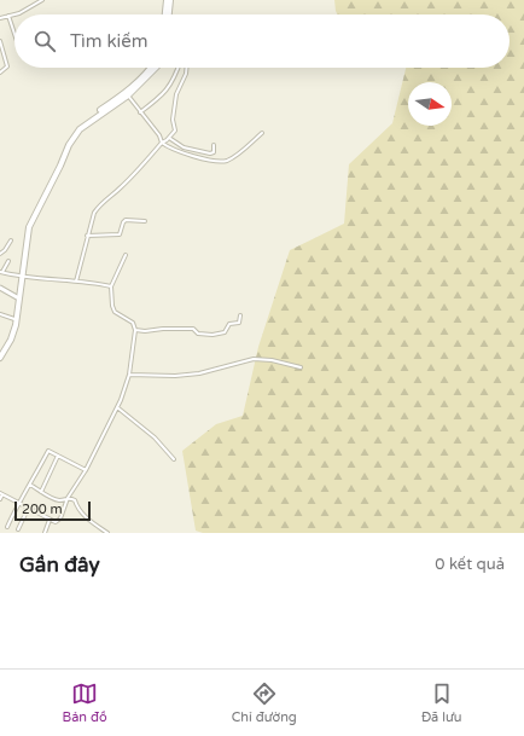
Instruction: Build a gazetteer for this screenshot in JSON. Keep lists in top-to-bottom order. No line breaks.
{"scale_bar":"200 m","north":"right","page":{"search":"Tìm kiếm","scale":"200 m","heading":["Gần đây","0 kết quả"],"nav":["Bản đồ","Chỉ đường","Đã lưu"]}}
